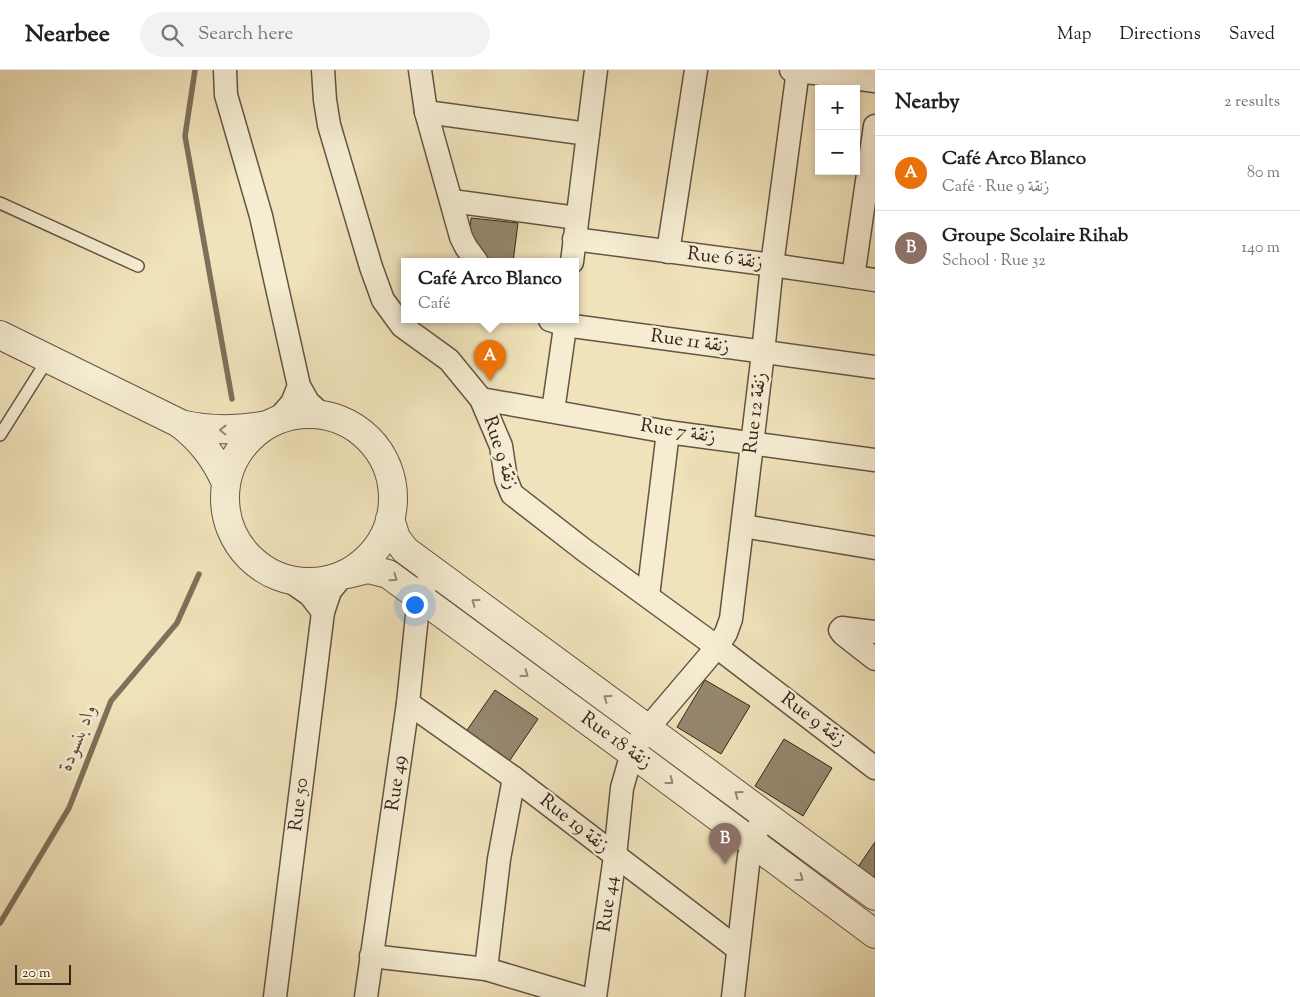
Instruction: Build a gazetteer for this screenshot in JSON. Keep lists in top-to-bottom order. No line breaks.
{"streets":{"street":["Rue 6 زنقة","Rue 11 زنقة","Rue 12 زنقة","Rue 7 زنقة","Rue 9 زنقة","Rue 18 زنقة","Rue 49","Rue 50","Rue 19 زنقة","Rue 44"]},"crossings":[["Rue 6 زنقة","Rue 12 زنقة"],["Rue 11 زنقة","Rue 12 زنقة"],["Rue 12 زنقة","Rue 7 زنقة"],["Rue 12 زنقة","Rue 9 زنقة"],["Rue 12 زنقة","Rue 18 زنقة"],["Rue 12 زنقة","Rue 44"],["Rue 7 زنقة","Rue 9 زنقة"],["Rue 18 زنقة","Rue 49"],["Rue 18 زنقة","Rue 50"],["Rue 18 زنقة","Rue 44"],["Rue 49","Rue 19 زنقة"],["Rue 19 زنقة","Rue 44"]],"water":["واد بنسودة"],"scale_bar":"20 m","page":{"header":"Nearbee","search":"Search here","nav":["Map","Directions","Saved"],"heading":["Nearby","2 results"],"map_buttons":["+","−"],"list":[{"mark":"A","name":"Café Arco Blanco","note":"Café · Rue 9 زنقة","value":"80 m"},{"mark":"B","name":"Groupe Scolaire Rihab","note":"School · Rue 32","value":"140 m"}],"popup":["Café Arco Blanco","Café"],"pins":["A","B"],"scale":"20 m"}}
